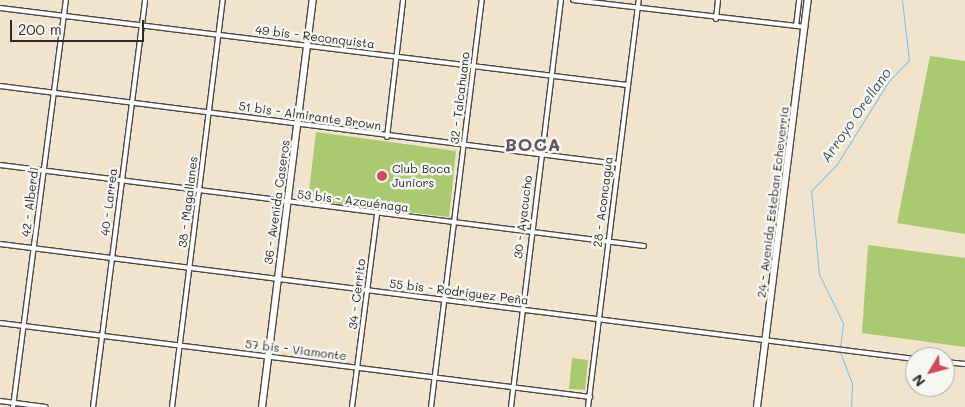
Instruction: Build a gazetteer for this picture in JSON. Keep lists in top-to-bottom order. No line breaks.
{"streets":{"main road":["36 - Avenida Caseros","24 - Avenida Esteban Echeverría"],"street":["49 bis - Reconquista","32 - Talcahuano","51 bis - Almirante Brown","53 bis - Azcuénaga","42 - Alberdi","40 - Larrea","38 - Magallanes","28 - Aconcagua","30 - Ayacucho","55 bis - Rodríguez Peña","34 - Cerrito","57 bis - Viamonte"]},"crossings":[["49 bis - Reconquista","32 - Talcahuano"],["49 bis - Reconquista","42 - Alberdi"],["49 bis - Reconquista","40 - Larrea"],["49 bis - Reconquista","38 - Magallanes"],["49 bis - Reconquista","36 - Avenida Caseros"],["49 bis - Reconquista","28 - Aconcagua"],["49 bis - Reconquista","30 - Ayacucho"],["32 - Talcahuano","51 bis - Almirante Brown"],["32 - Talcahuano","53 bis - Azcuénaga"],["32 - Talcahuano","55 bis - Rodríguez Peña"],["32 - Talcahuano","57 bis - Viamonte"],["51 bis - Almirante Brown","42 - Alberdi"],["51 bis - Almirante Brown","40 - Larrea"],["51 bis - Almirante Brown","38 - Magallanes"],["51 bis - Almirante Brown","36 - Avenida Caseros"],["51 bis - Almirante Brown","28 - Aconcagua"],["51 bis - Almirante Brown","30 - Ayacucho"],["53 bis - Azcuénaga","42 - Alberdi"],["53 bis - Azcuénaga","40 - Larrea"],["53 bis - Azcuénaga","38 - Magallanes"],["53 bis - Azcuénaga","36 - Avenida Caseros"],["53 bis - Azcuénaga","28 - Aconcagua"],["53 bis - Azcuénaga","30 - Ayacucho"],["53 bis - Azcuénaga","34 - Cerrito"],["42 - Alberdi","55 bis - Rodríguez Peña"],["42 - Alberdi","57 bis - Viamonte"],["40 - Larrea","55 bis - Rodríguez Peña"],["40 - Larrea","57 bis - Viamonte"],["38 - Magallanes","55 bis - Rodríguez Peña"],["38 - Magallanes","57 bis - Viamonte"],["36 - Avenida Caseros","55 bis - Rodríguez Peña"],["36 - Avenida Caseros","57 bis - Viamonte"],["28 - Aconcagua","55 bis - Rodríguez Peña"],["28 - Aconcagua","57 bis - Viamonte"],["24 - Avenida Esteban Echeverría","55 bis - Rodríguez Peña"],["30 - Ayacucho","55 bis - Rodríguez Peña"],["30 - Ayacucho","57 bis - Viamonte"],["55 bis - Rodríguez Peña","34 - Cerrito"],["34 - Cerrito","57 bis - Viamonte"]],"districts":["BOCA"],"water":["Arroyo Orellano"],"places":["Club Boca Juniors"],"scale_bar":"200 m","north":"bottom left"}
